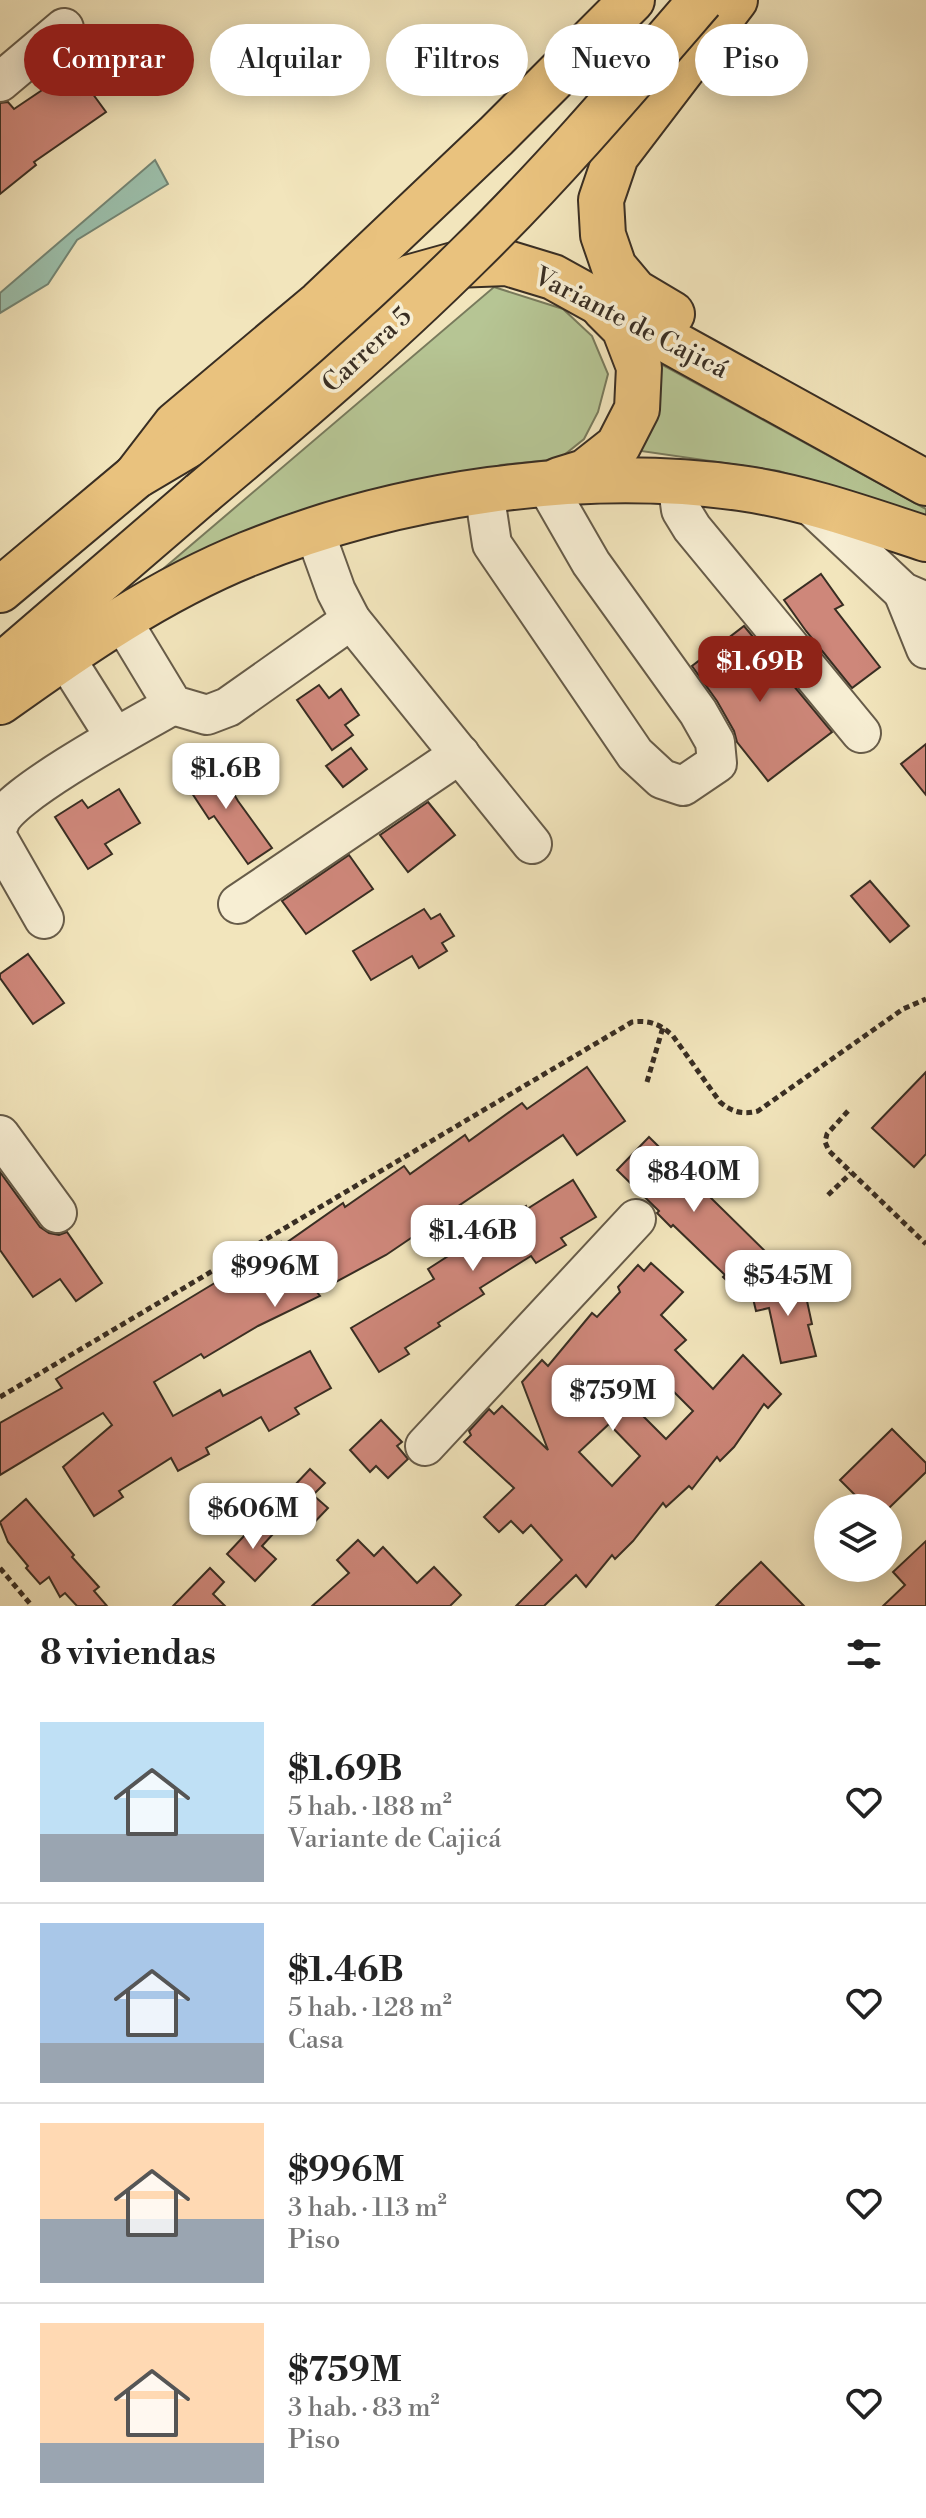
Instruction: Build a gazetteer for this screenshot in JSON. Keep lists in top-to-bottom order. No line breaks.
{"streets":{"main road":["Variante de Cajicá","Carrera 5"]},"page":{"chip":["Comprar","Alquilar","Filtros","Nuevo","Piso"],"price":["$1.69B","$1.6B","$840M","$1.46B","$996M","$545M","$759M","$606M"],"heading":"8 viviendas","list":[{"name":"$1.69B","note":"5 hab. · 188 m² · Variante de Cajicá"},{"name":"$1.46B","note":"5 hab. · 128 m² · Casa"},{"name":"$996M","note":"3 hab. · 113 m² · Piso"},{"name":"$759M","note":"3 hab. · 83 m² · Piso"}]}}
